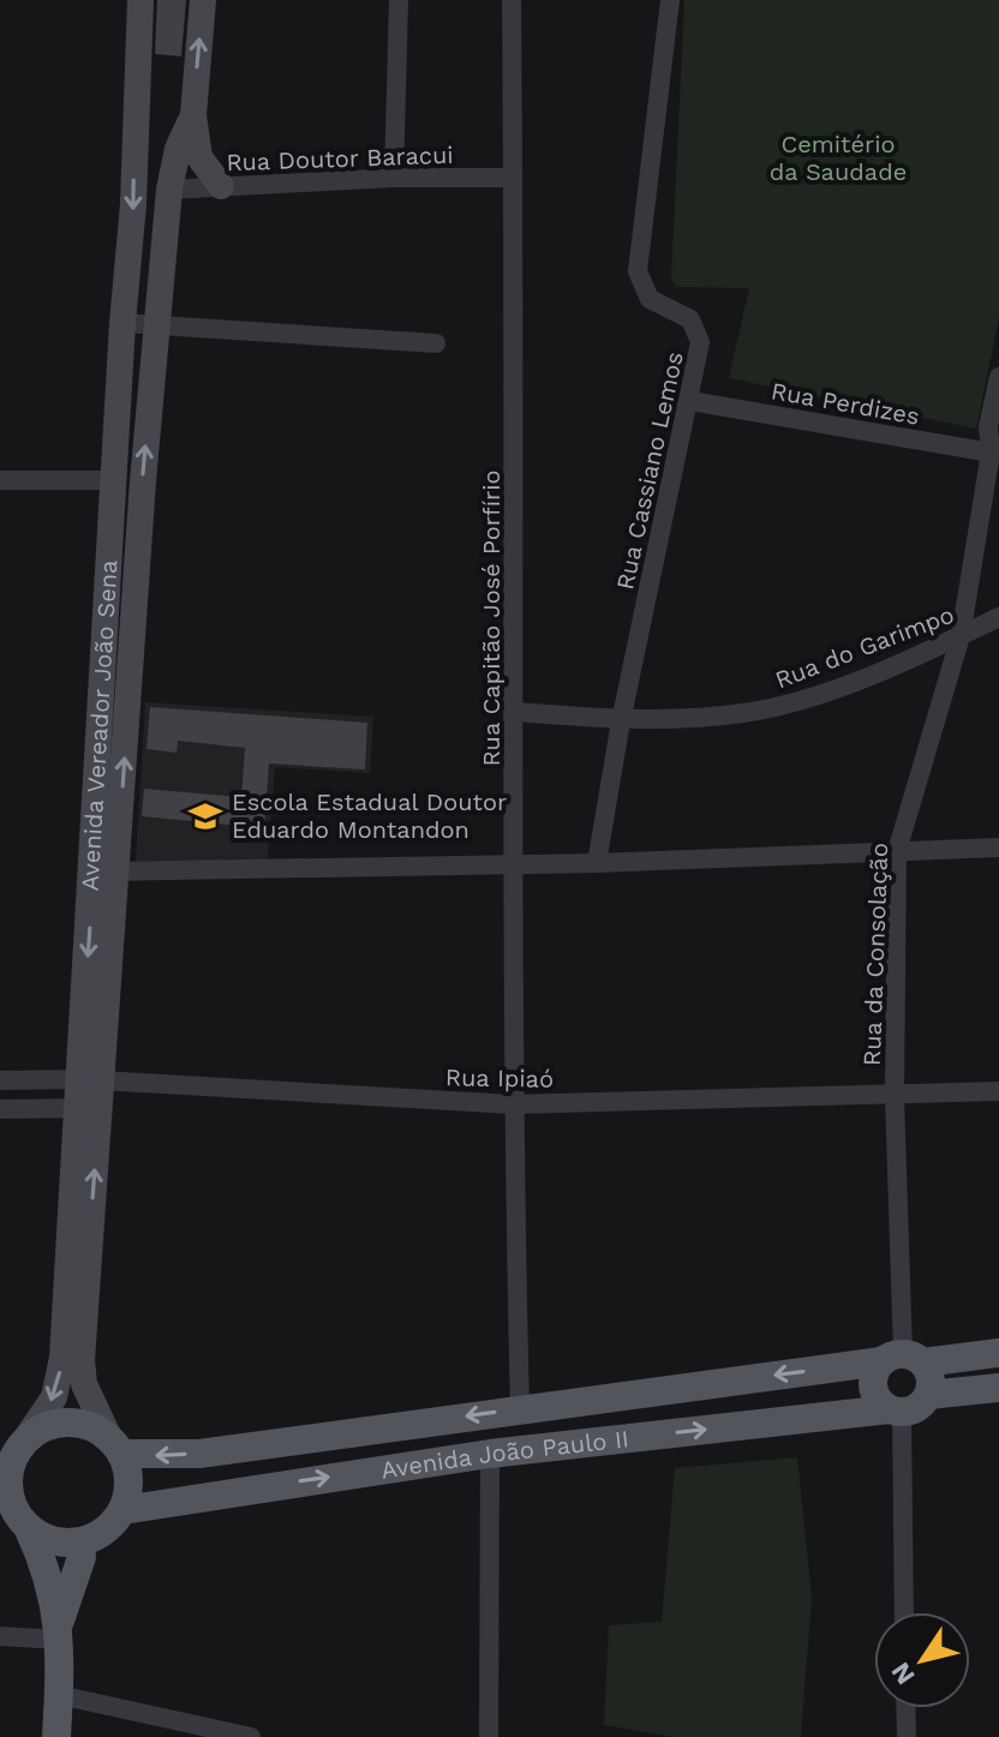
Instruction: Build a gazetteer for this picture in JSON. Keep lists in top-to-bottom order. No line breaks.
{"streets":{"main road":["Avenida Vereador João Sena","Avenida João Paulo II"],"street":["Rua Doutor Baracui","Rua Perdizes","Rua Cassiano Lemos","Rua Capitão José Porfírio","Rua do Garimpo","Rua da Consolação","Rua Ipiaó"]},"crossings":[["Rua Doutor Baracui","Rua Capitão José Porfírio"],["Rua Doutor Baracui","Avenida Vereador João Sena"],["Rua Perdizes","Rua Cassiano Lemos"],["Rua Perdizes","Rua da Consolação"],["Rua Cassiano Lemos","Rua do Garimpo"],["Rua Capitão José Porfírio","Rua do Garimpo"],["Rua Capitão José Porfírio","Rua Ipiaó"],["Rua Capitão José Porfírio","Avenida João Paulo II"],["Rua do Garimpo","Rua da Consolação"],["Avenida Vereador João Sena","Rua Ipiaó"],["Avenida Vereador João Sena","Avenida João Paulo II"],["Rua da Consolação","Rua Ipiaó"],["Rua da Consolação","Avenida João Paulo II"]],"parks":["Cemitério da Saudade"],"places":{"school or university":["Escola Estadual Doutor Eduardo Montandon"]},"north":"bottom left"}
